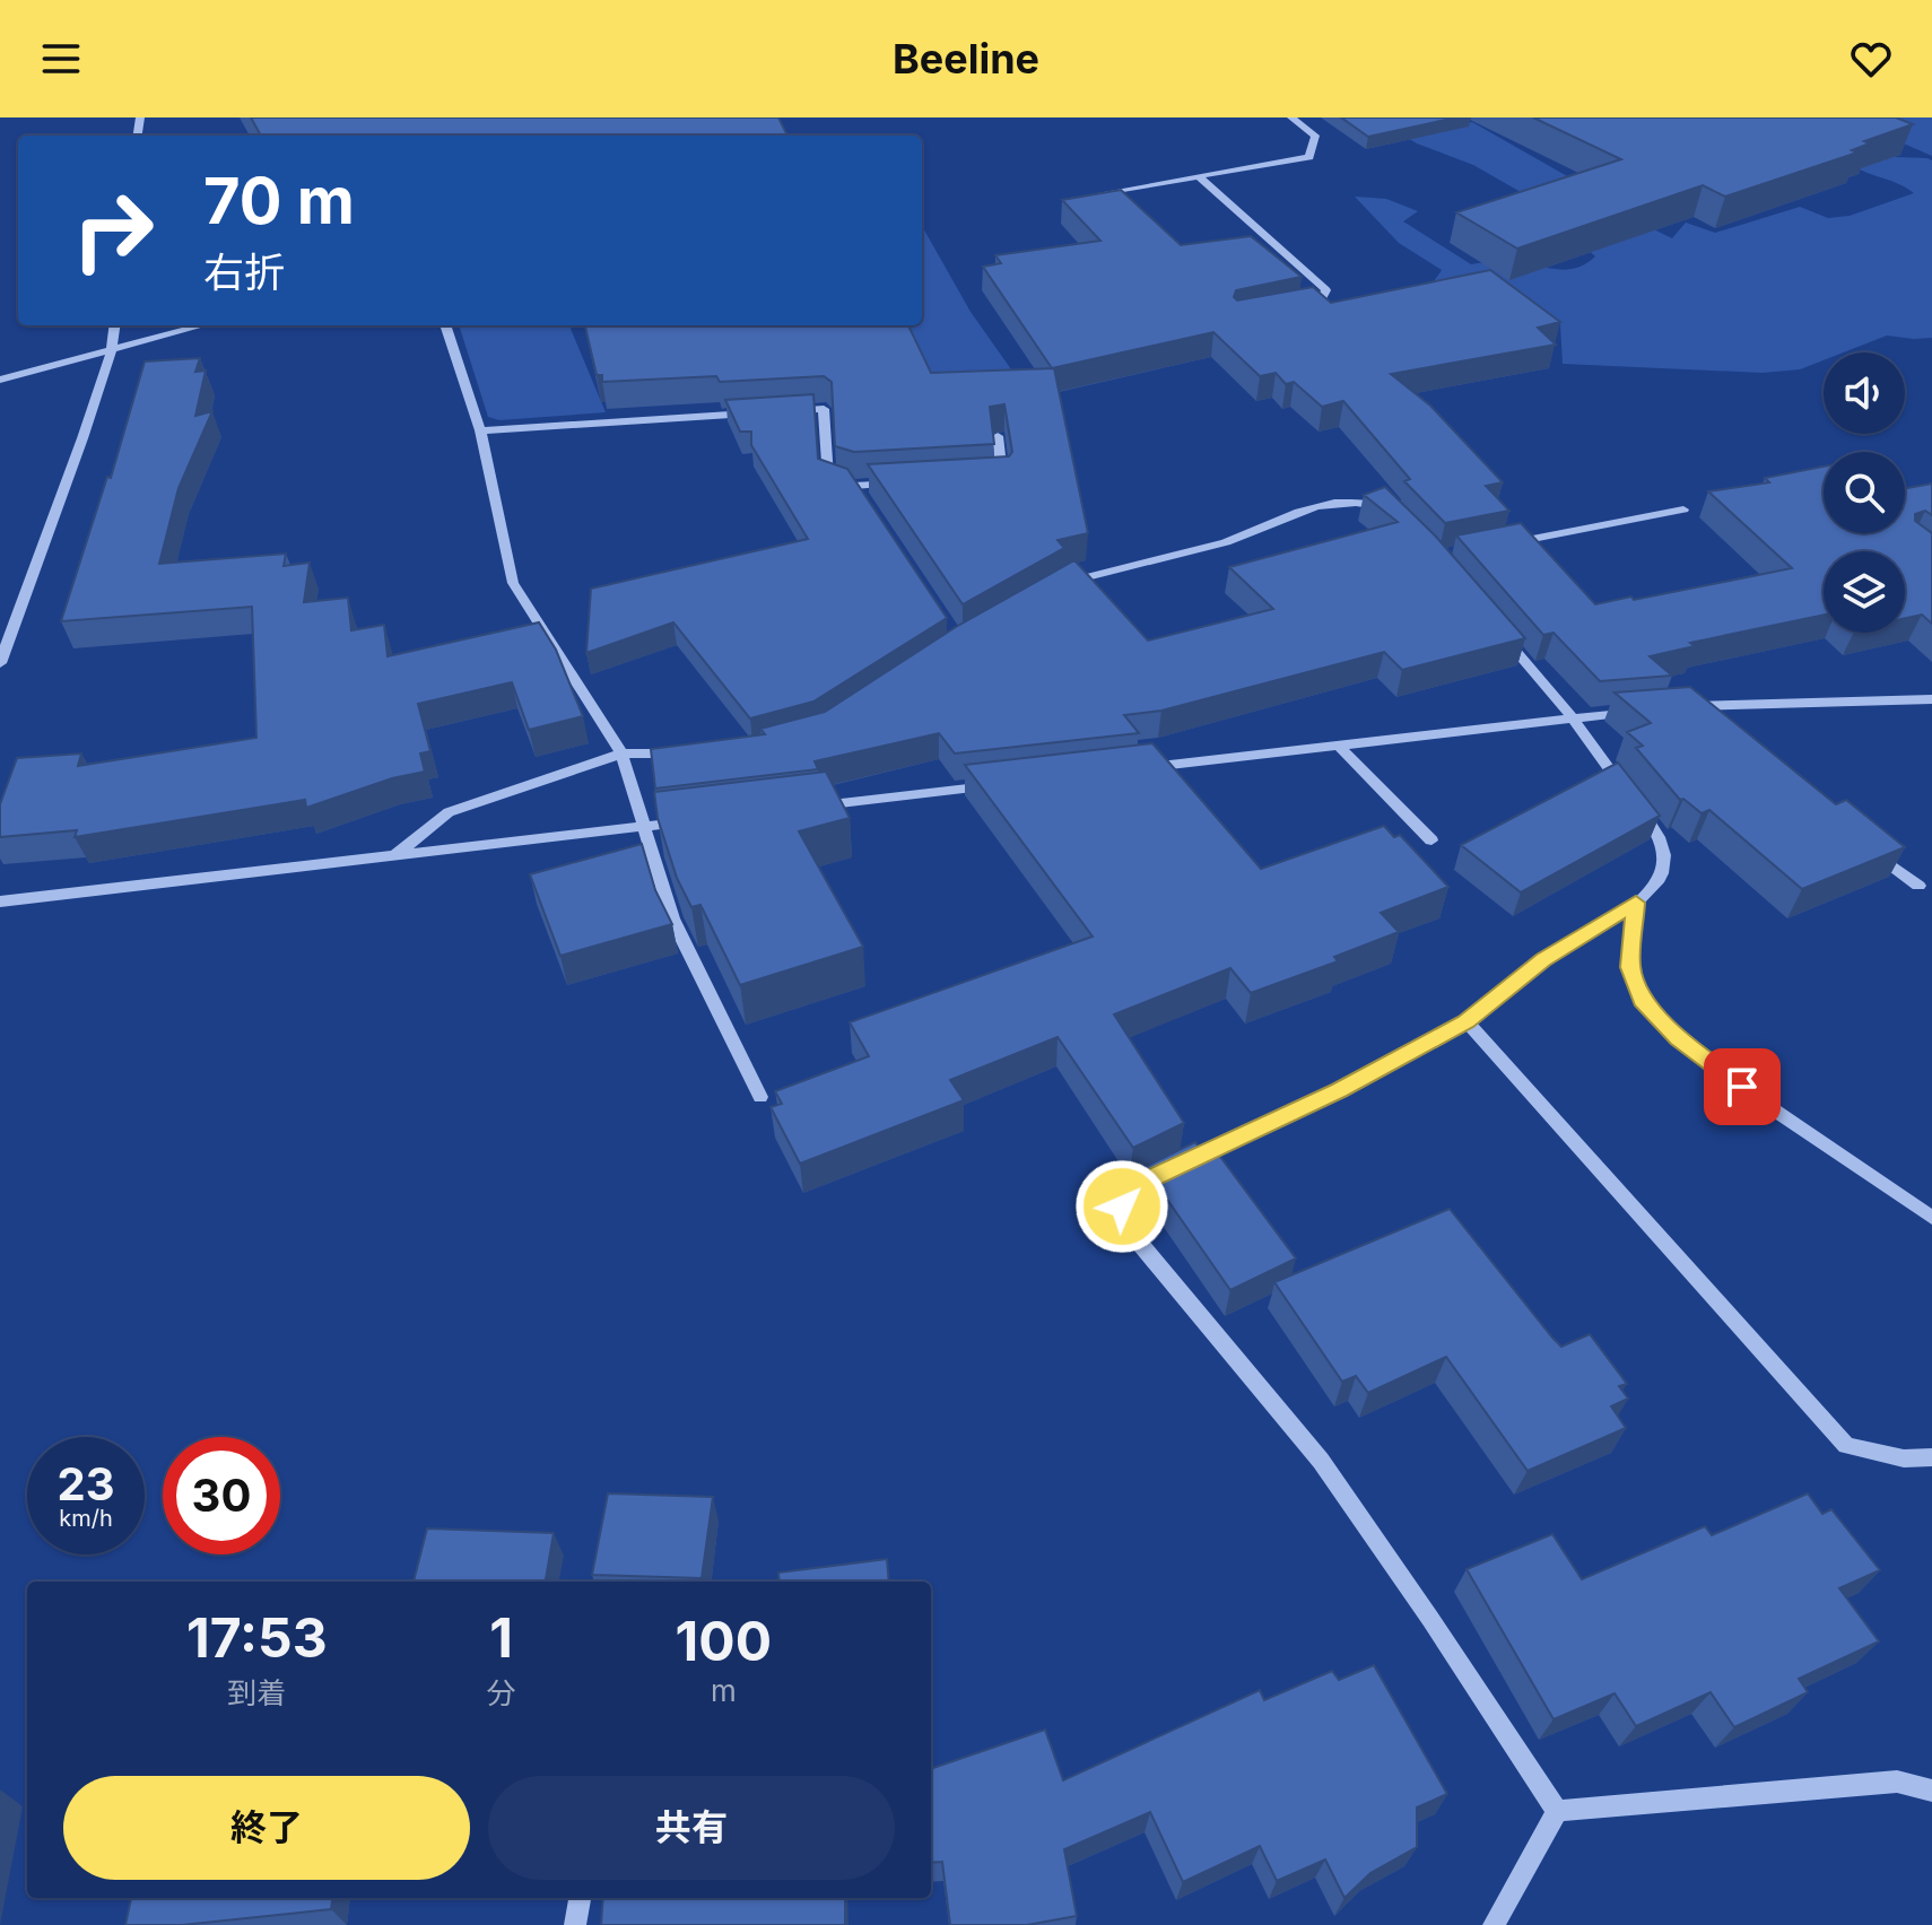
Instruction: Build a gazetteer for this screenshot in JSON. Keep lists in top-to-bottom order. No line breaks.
{"page":{"header":"Beeline","turn":["70 m","右折"],"speed":"23 km/h","limit":"30","eta":["17:53","到着","1","分","100","m"],"buttons":["終了","共有"]}}
